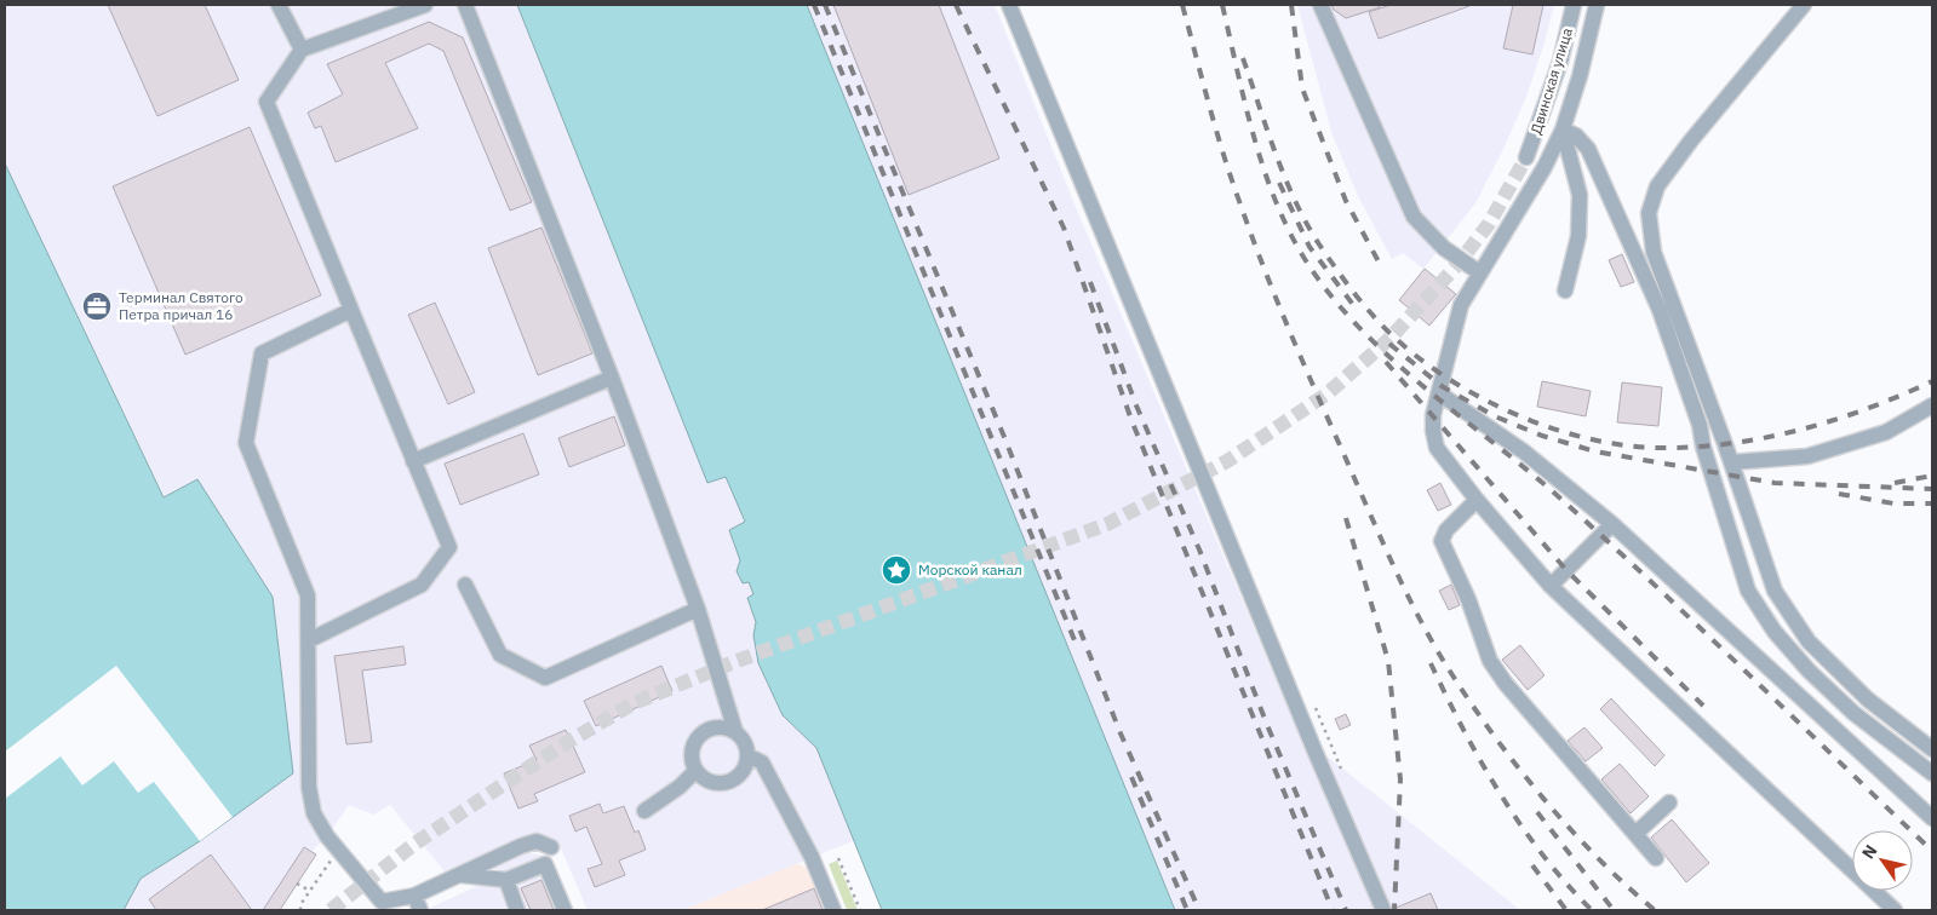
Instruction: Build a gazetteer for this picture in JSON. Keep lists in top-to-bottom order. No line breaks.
{"streets":{"street":["Двинская улица"]},"places":{"office":["Терминал Святого Петра причал 16"],"place":["Морской канал"]},"north":"top left"}
